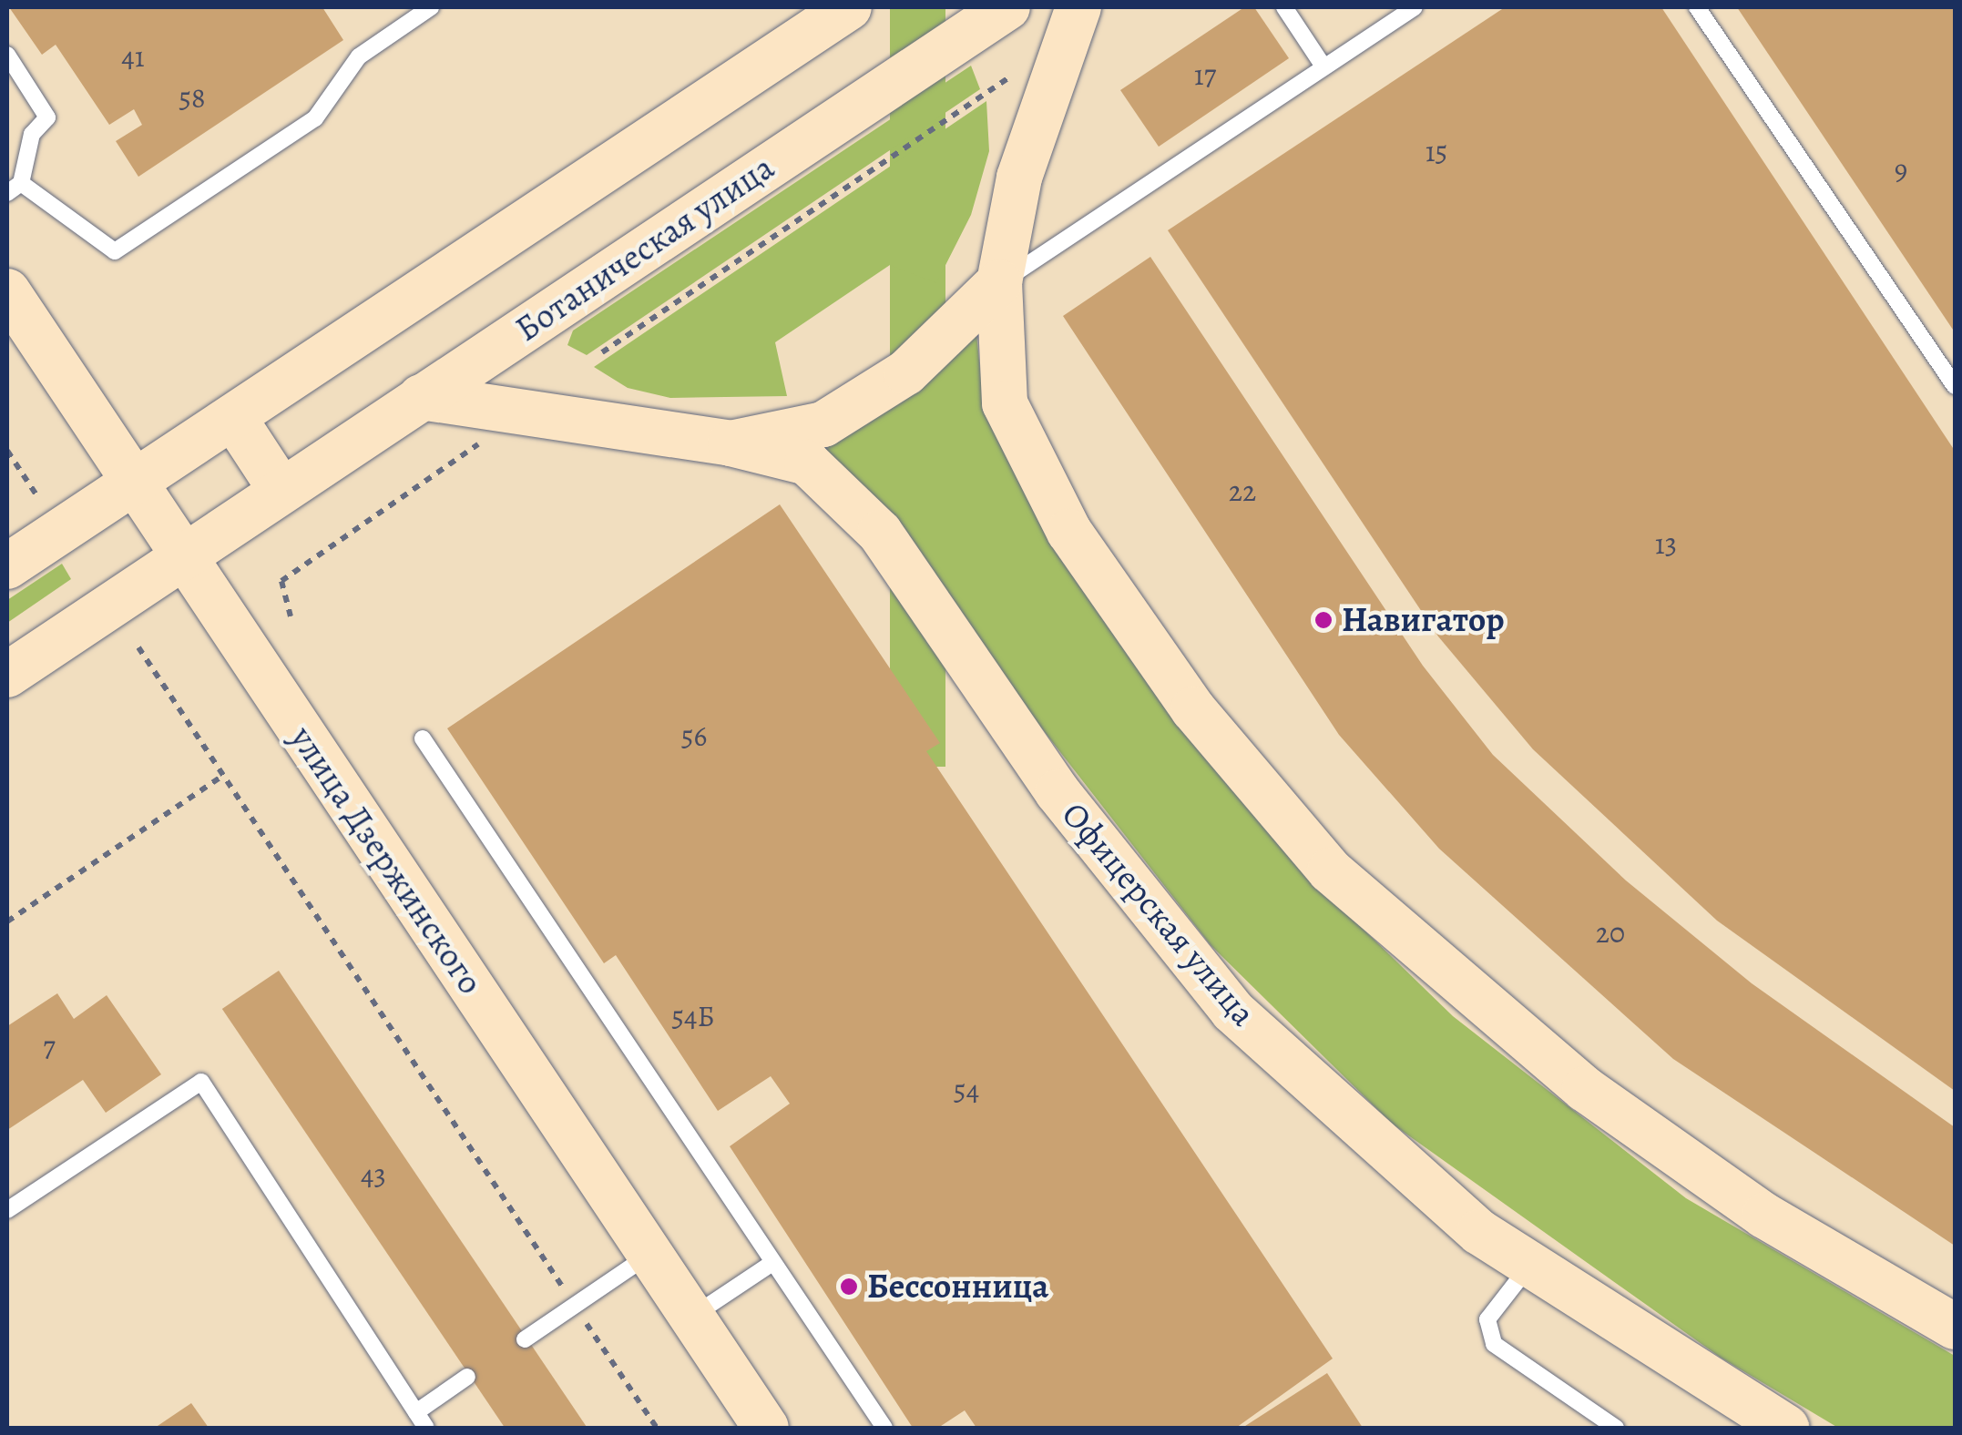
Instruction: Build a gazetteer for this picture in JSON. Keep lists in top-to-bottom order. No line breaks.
{"streets":{"main road":["Ботаническая улица","улица Дзержинского","Офицерская улица"]},"crossings":[["Ботаническая улица","улица Дзержинского"]],"places":["Навигатор","Бессонница"],"house_numbers":["41","17","58","15","9","22","13","56","20","54Б","7","54","43"]}
